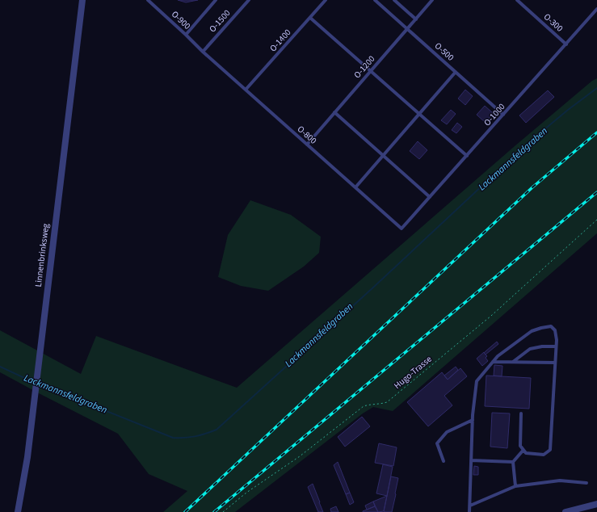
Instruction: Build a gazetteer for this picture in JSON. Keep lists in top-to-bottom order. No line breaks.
{"streets":{"street":["Linnenbrinksweg"],"lane":["O-900","O-1500","O-300","O-1400","O-500","O-1200","O-1000","O-800"],"path":["Hugo-Trasse"]},"crossings":[["O-900","O-1500"],["O-900","O-800"],["O-1500","O-800"],["O-300","O-1000"],["O-1400","O-800"],["O-500","O-1200"],["O-500","O-1000"],["O-1200","O-800"],["O-1000","O-800"]],"water":["Lackmannsfeldgraben"]}
